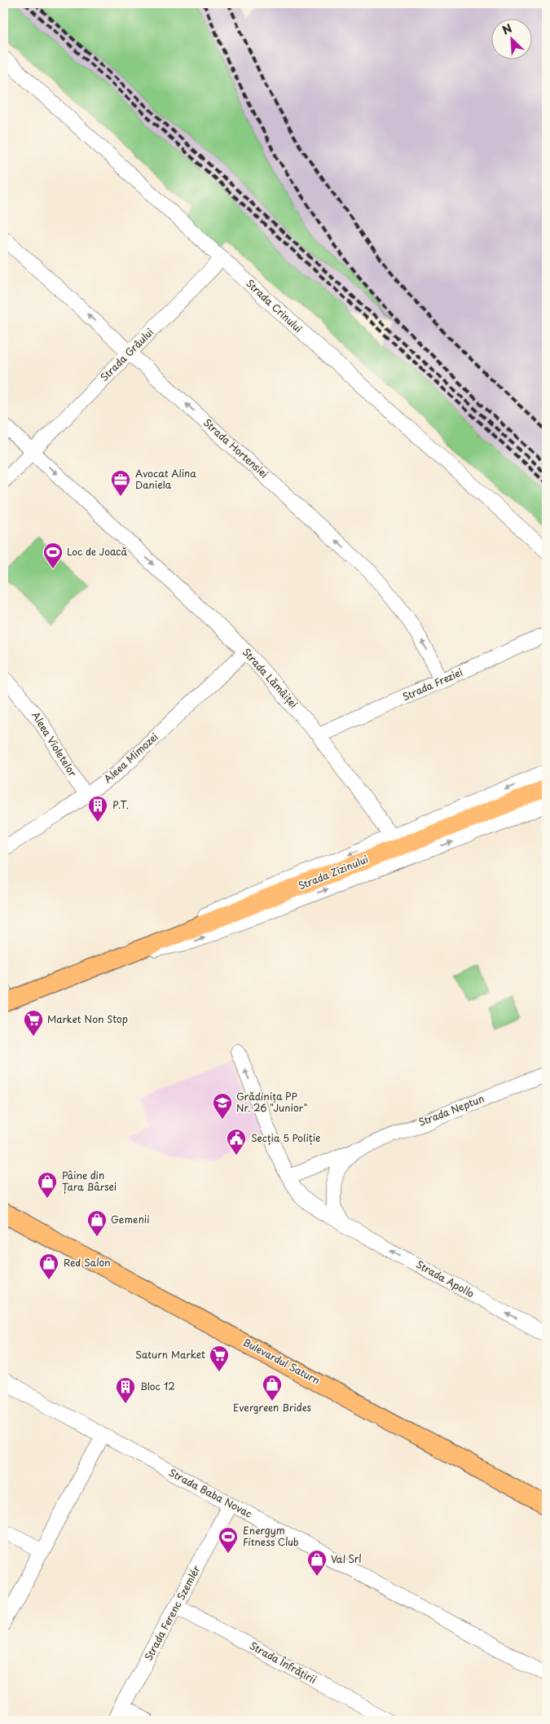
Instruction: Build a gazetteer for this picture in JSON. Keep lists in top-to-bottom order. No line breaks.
{"streets":{"main road":["Strada Zizinului","Bulevardul Saturn"],"street":["Strada Crinului","Strada Grâului","Strada Hortensiei","Strada Lămâiței","Strada Freziei","Aleea Violetelor","Aleea Mimozei","Strada Neptun","Strada Apollo","Strada Baba Novac","Strada Ferenc Szemlér","Strada Înfrățirii"]},"crossings":[["Strada Crinului","Strada Grâului"],["Strada Grâului","Strada Hortensiei"],["Strada Grâului","Strada Lămâiței"],["Strada Hortensiei","Strada Freziei"],["Strada Lămâiței","Strada Freziei"],["Strada Lămâiței","Aleea Mimozei"],["Strada Lămâiței","Strada Zizinului"],["Aleea Violetelor","Aleea Mimozei"],["Strada Neptun","Strada Apollo"],["Strada Baba Novac","Strada Ferenc Szemlér"],["Strada Ferenc Szemlér","Strada Înfrățirii"]],"one_way":["Strada Hortensiei","Strada Lămâiței","Strada Apollo"],"places":{"office":["Avocat Alina Daniela"],"sports":["Loc de Joacă","Energym Fitness Club"],"building":["P.T.","Bloc 12"],"supermarket":["Market Non Stop","Saturn Market"],"school or university":["Grădinița PP Nr. 26 \"Junior\""],"public building":["Secția 5 Poliție"],"shop":["Pâine din Țara Bârsei","Gemenii","Red Salon","Evergreen Brides","Val Srl"]},"north":"top left"}
